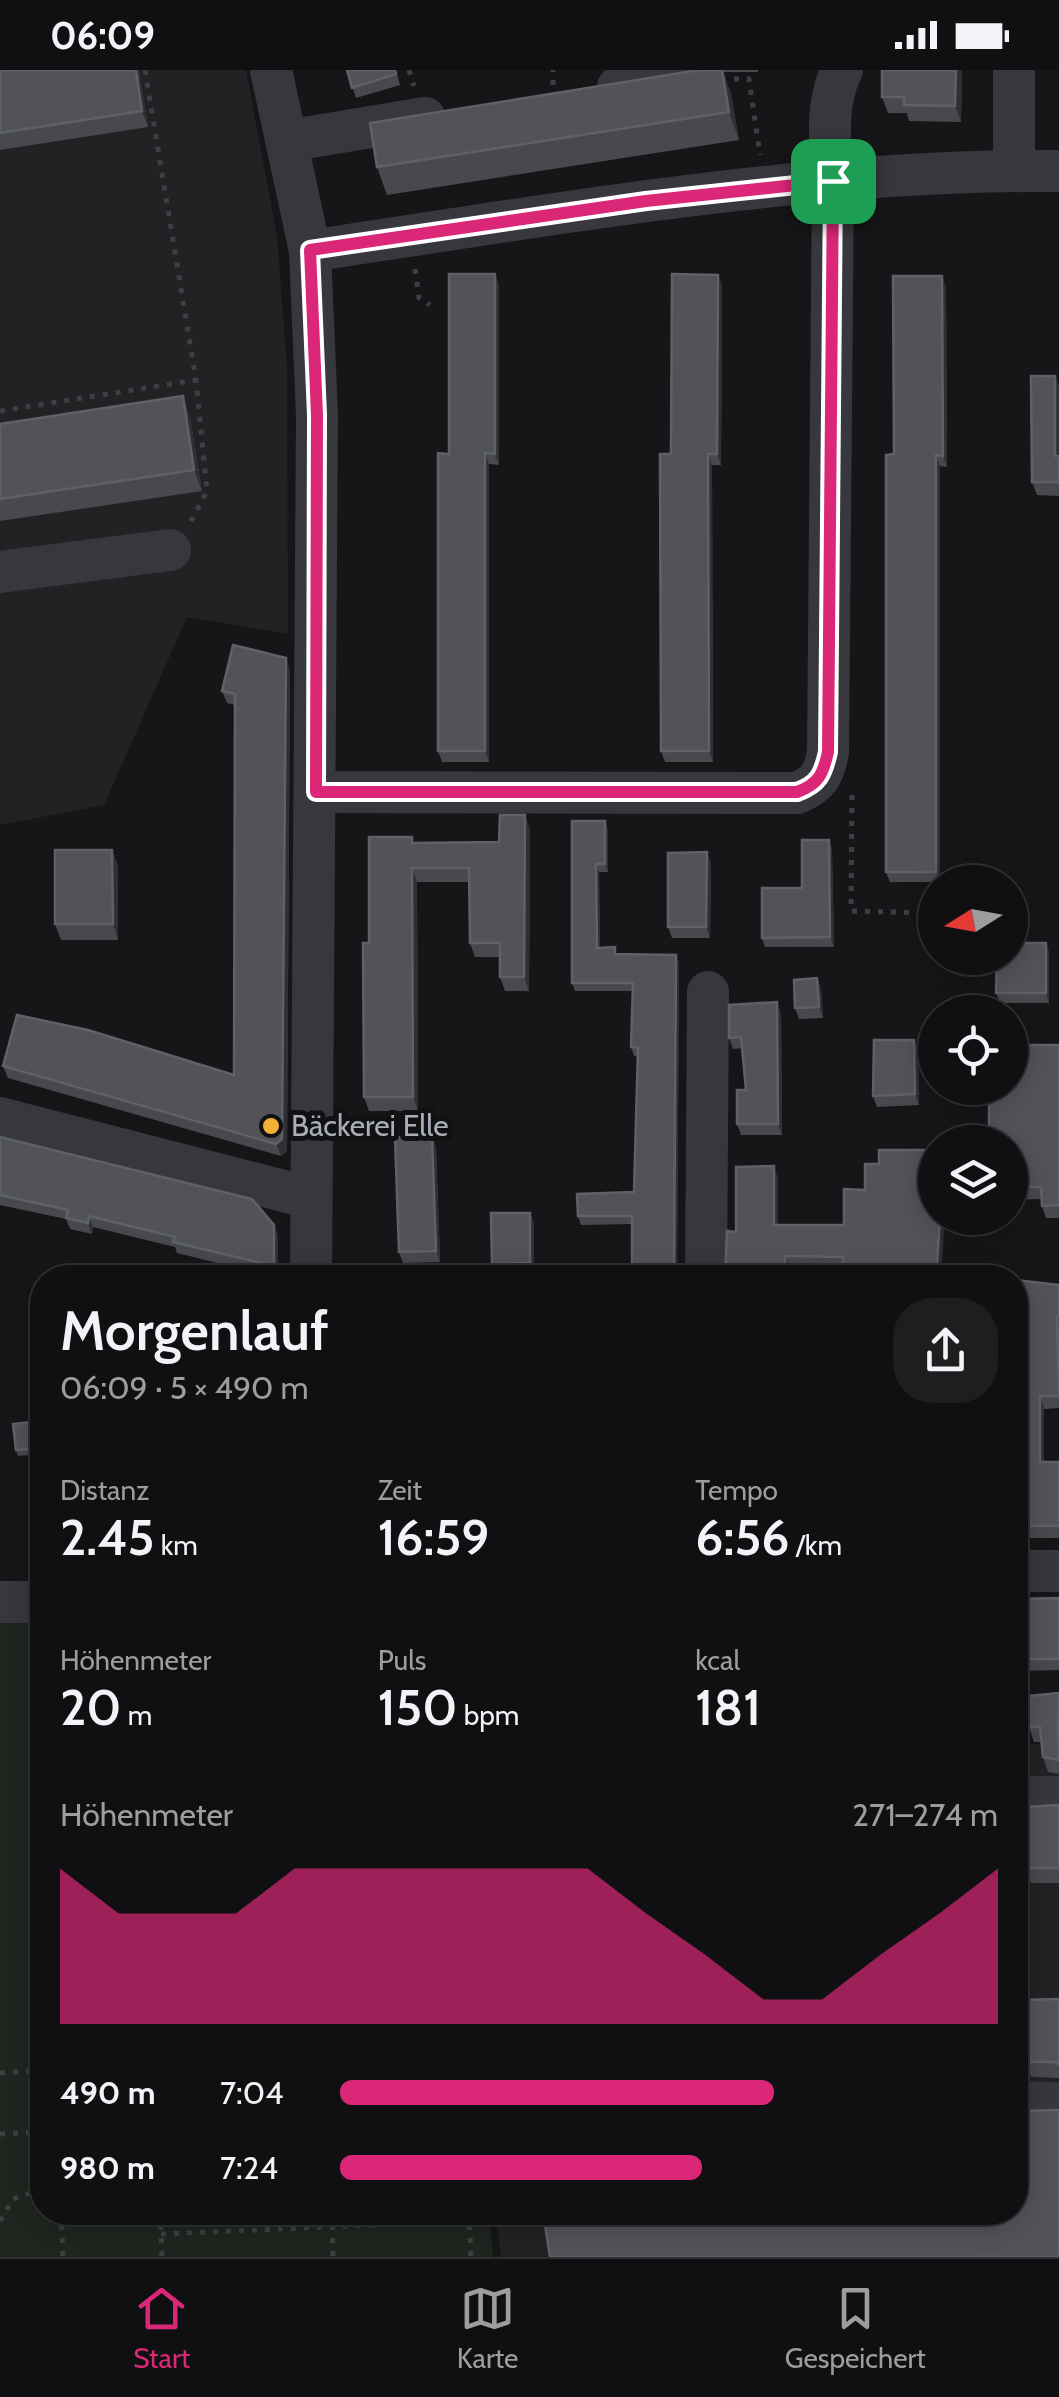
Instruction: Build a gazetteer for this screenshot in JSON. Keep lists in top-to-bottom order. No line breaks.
{"places":["Bäckerei Elle"],"north":"left","page":{"status":"06:09","heading":["Morgenlauf","06:09 · 5 × 490 m"],"stats":[["Distanz","2.45 km"],["Zeit","16:59"],["Tempo","6:56 /km"],["Höhenmeter","20 m"],["Puls","150 bpm"],["kcal","181"]],"chart":["Höhenmeter","271–274 m"],"list":[{"name":"490 m","note":"7:04"},{"name":"980 m","note":"7:24"}],"tabs":["Start","Karte","Gespeichert"]}}
